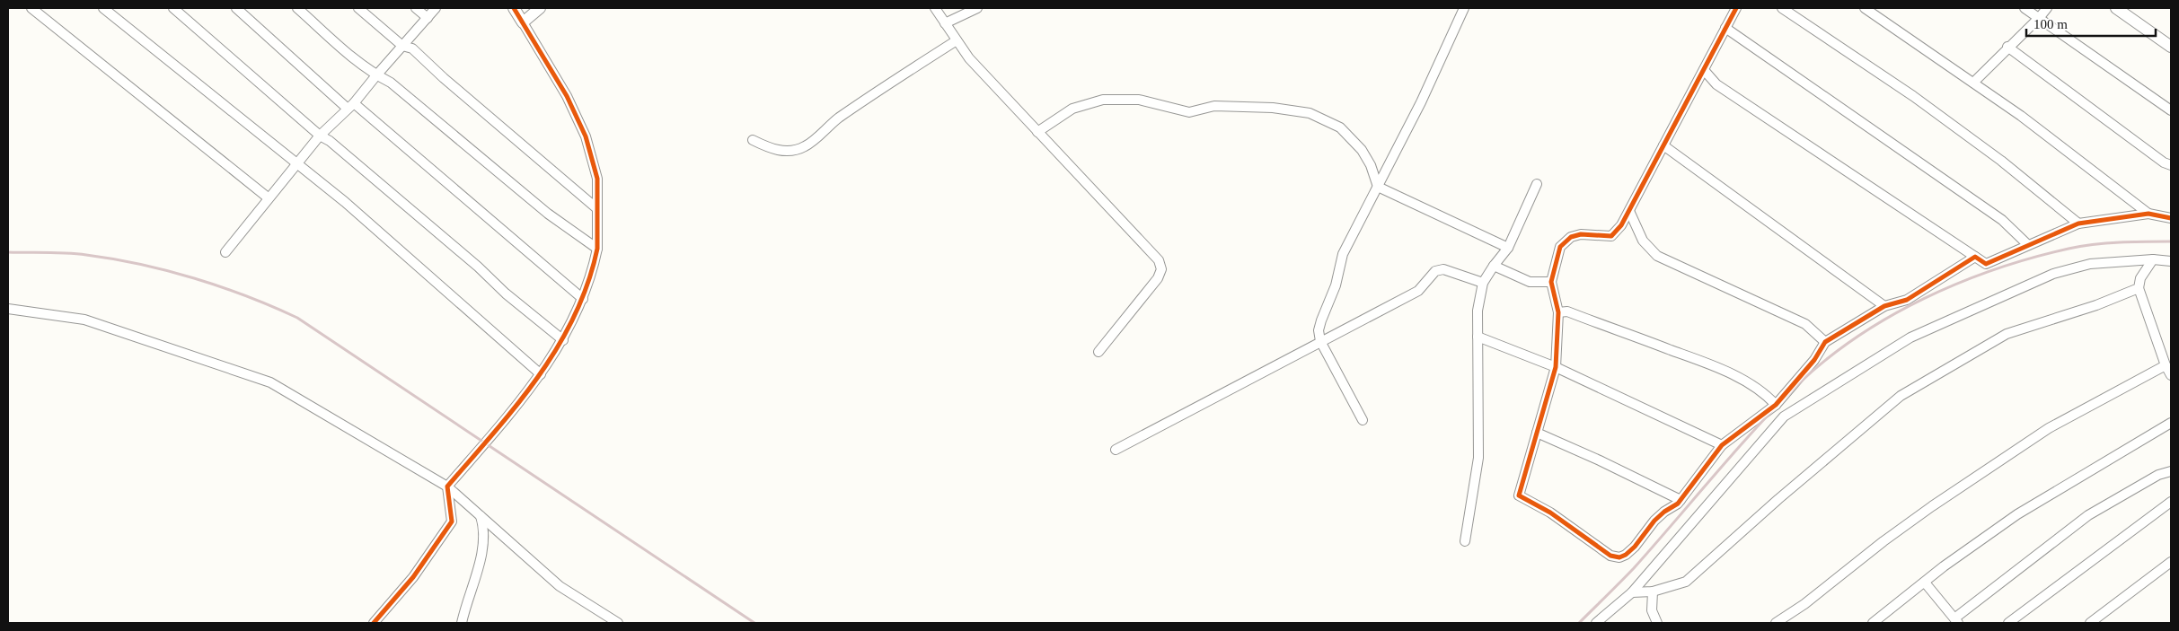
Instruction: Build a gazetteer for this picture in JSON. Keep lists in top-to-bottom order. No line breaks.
{"scale_bar":"100 m"}
